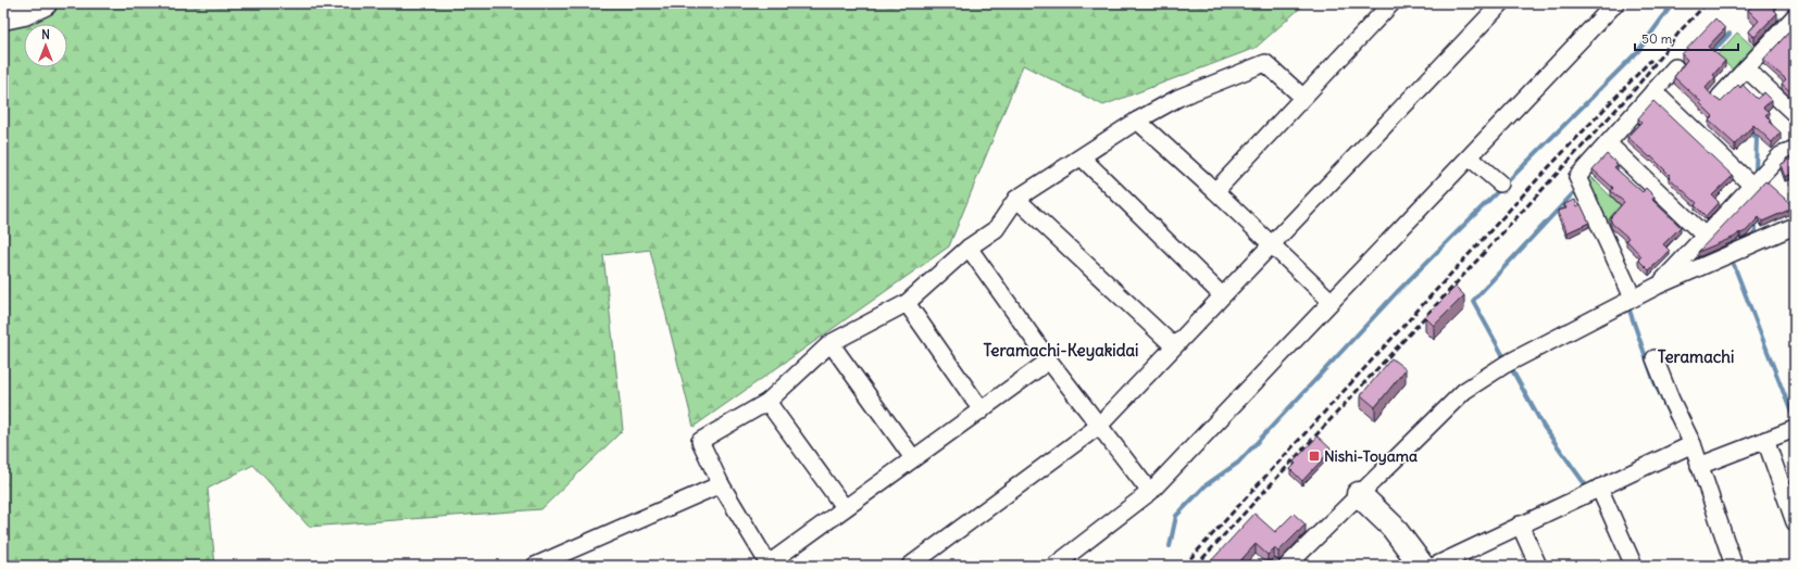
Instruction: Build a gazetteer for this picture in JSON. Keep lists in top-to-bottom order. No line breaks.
{"districts":["Teramachi-Keyakidai","Teramachi"],"places":{"transit":["Nishi-Toyama"]},"scale_bar":"50 m","north":"top"}
